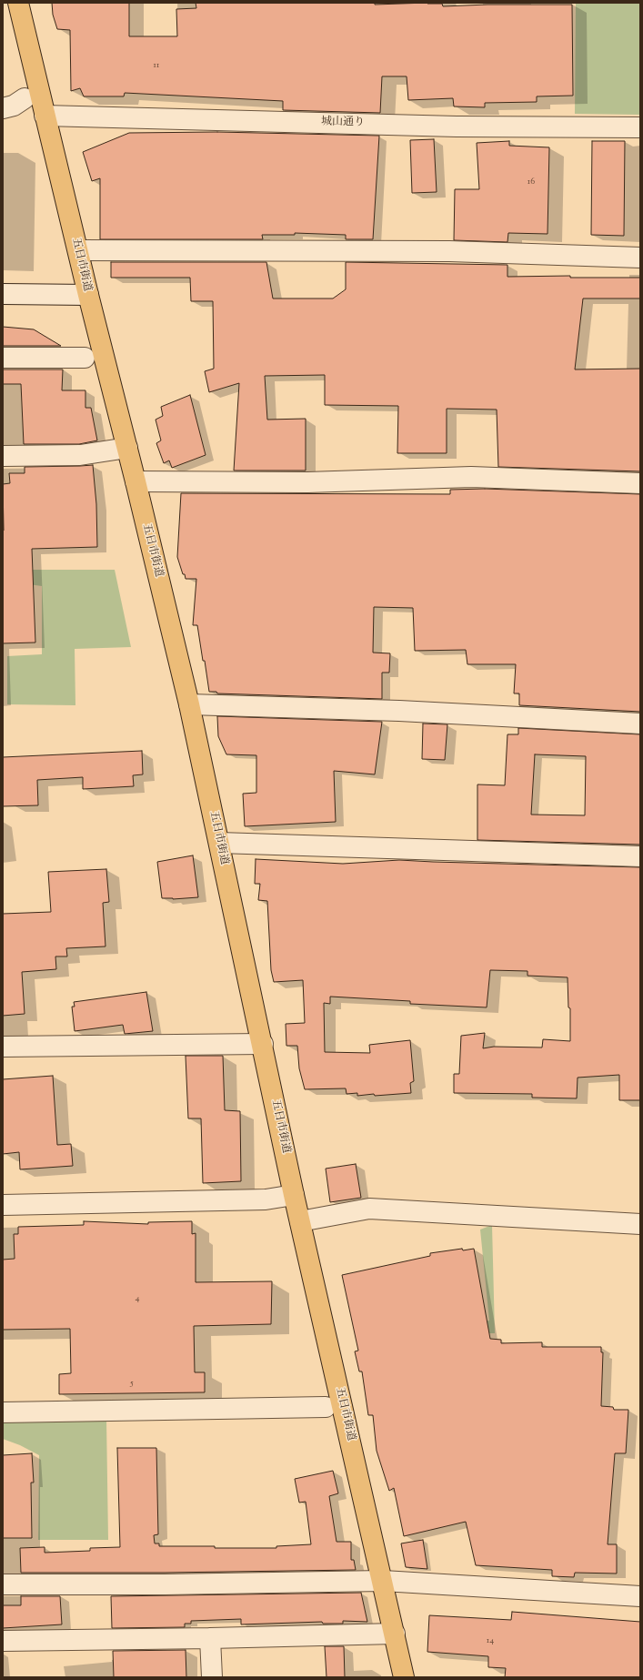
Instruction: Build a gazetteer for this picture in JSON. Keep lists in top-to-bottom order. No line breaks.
{"streets":{"main road":["五日市街道"],"street":["城山通り"]},"crossings":[["城山通り","五日市街道"]],"house_numbers":["11","16","4","5","14"]}
